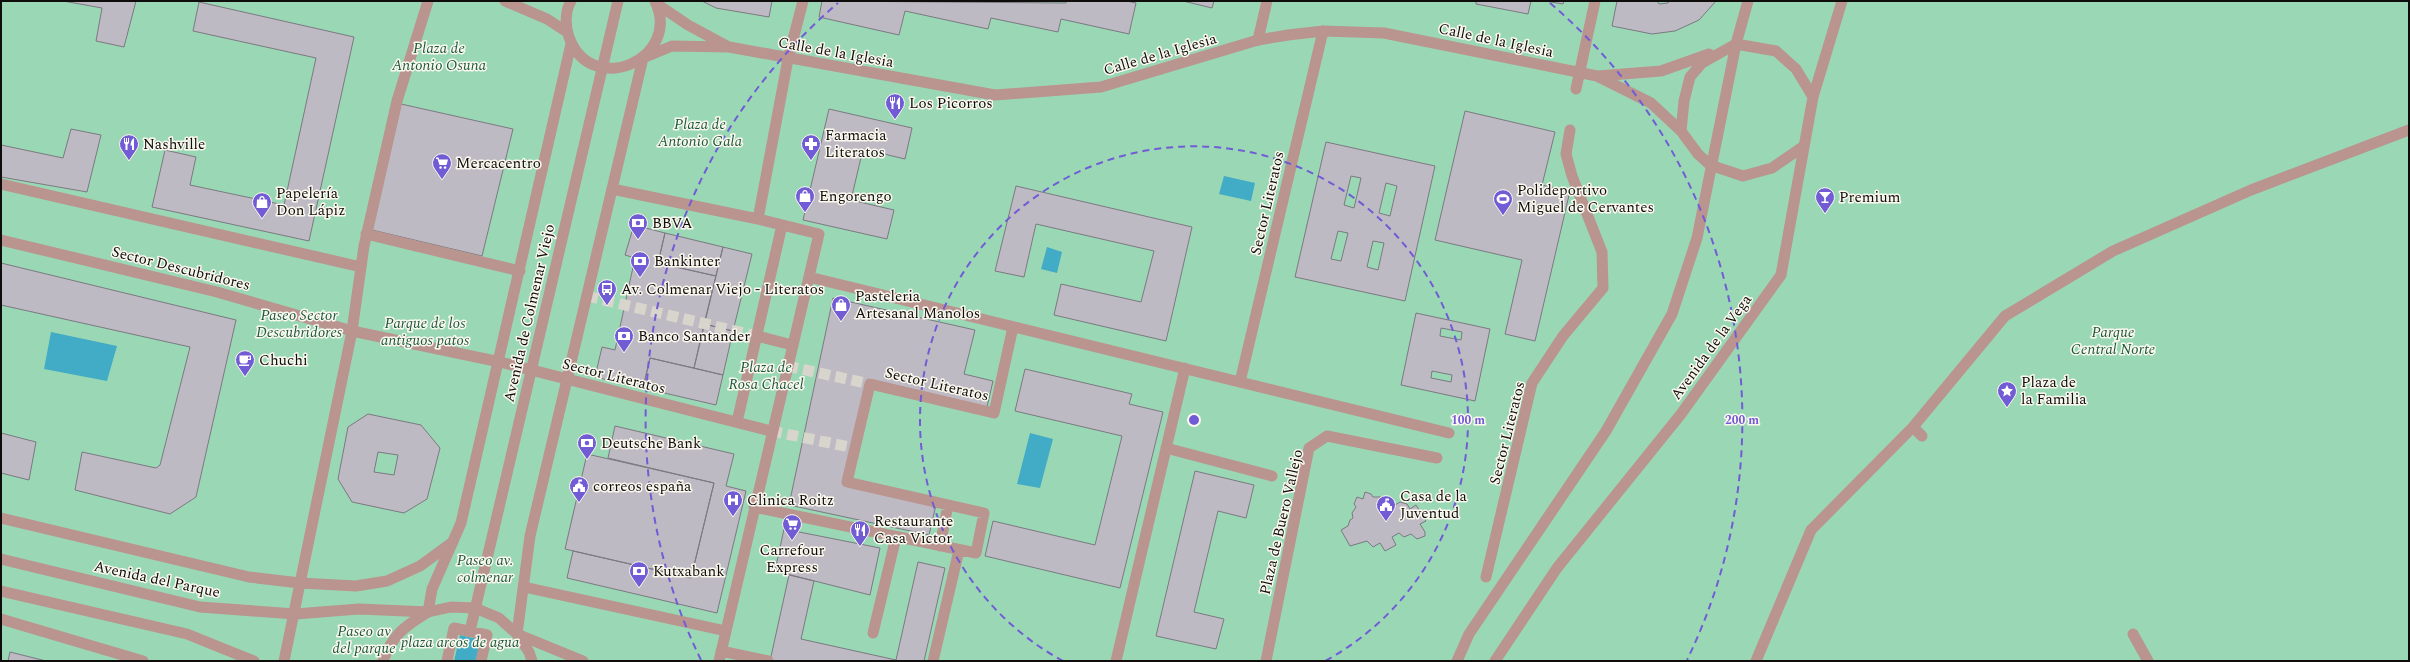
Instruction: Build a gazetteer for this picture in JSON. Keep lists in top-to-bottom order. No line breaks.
{"streets":{"street":["Calle de la Iglesia","Sector Literatos","Sector Descubridores","Avenida de Colmenar Viejo","Avenida de la Vega","Plaza de Buero Vallejo","Avenida del Parque"]},"crossings":[["Calle de la Iglesia","Sector Literatos"],["Calle de la Iglesia","Avenida de Colmenar Viejo"],["Sector Literatos","Sector Descubridores"],["Sector Literatos","Avenida de Colmenar Viejo"],["Sector Descubridores","Avenida de Colmenar Viejo"],["Avenida de Colmenar Viejo","Avenida del Parque"]],"parks":["Plaza de Antonio Osuna","Plaza de Antonio Gala","Paseo Sector Descubridores","Parque de los antiguos patos","Parque Central Norte","Plaza de Rosa Chacel","Paseo av. colmenar","Paseo av del parque","plaza arcos de agua"],"places":{"restaurant":["Los Picorros","Nashville","Restaurante Casa Victor"],"pharmacy":["Farmacia Literatos"],"supermarket":["Mercacentro","Carrefour Express"],"shop":["Engorengo","Papelería Don Lápiz","Pasteleria Artesanal Manolos"],"bar":["Premium"],"sports":["Polideportivo Miguel de Cervantes"],"bank":["BBVA","Bankinter","Banco Santander","Deutsche Bank","Kutxabank"],"bus stop":["Av. Colmenar Viejo - Literatos"],"cafe":["Chuchi"],"place":["Plaza de la Familia"],"public building":["correos españa","Casa de la Juventud"],"hospital":["Clinica Roitz"]},"rings":["100 m","200 m"]}
